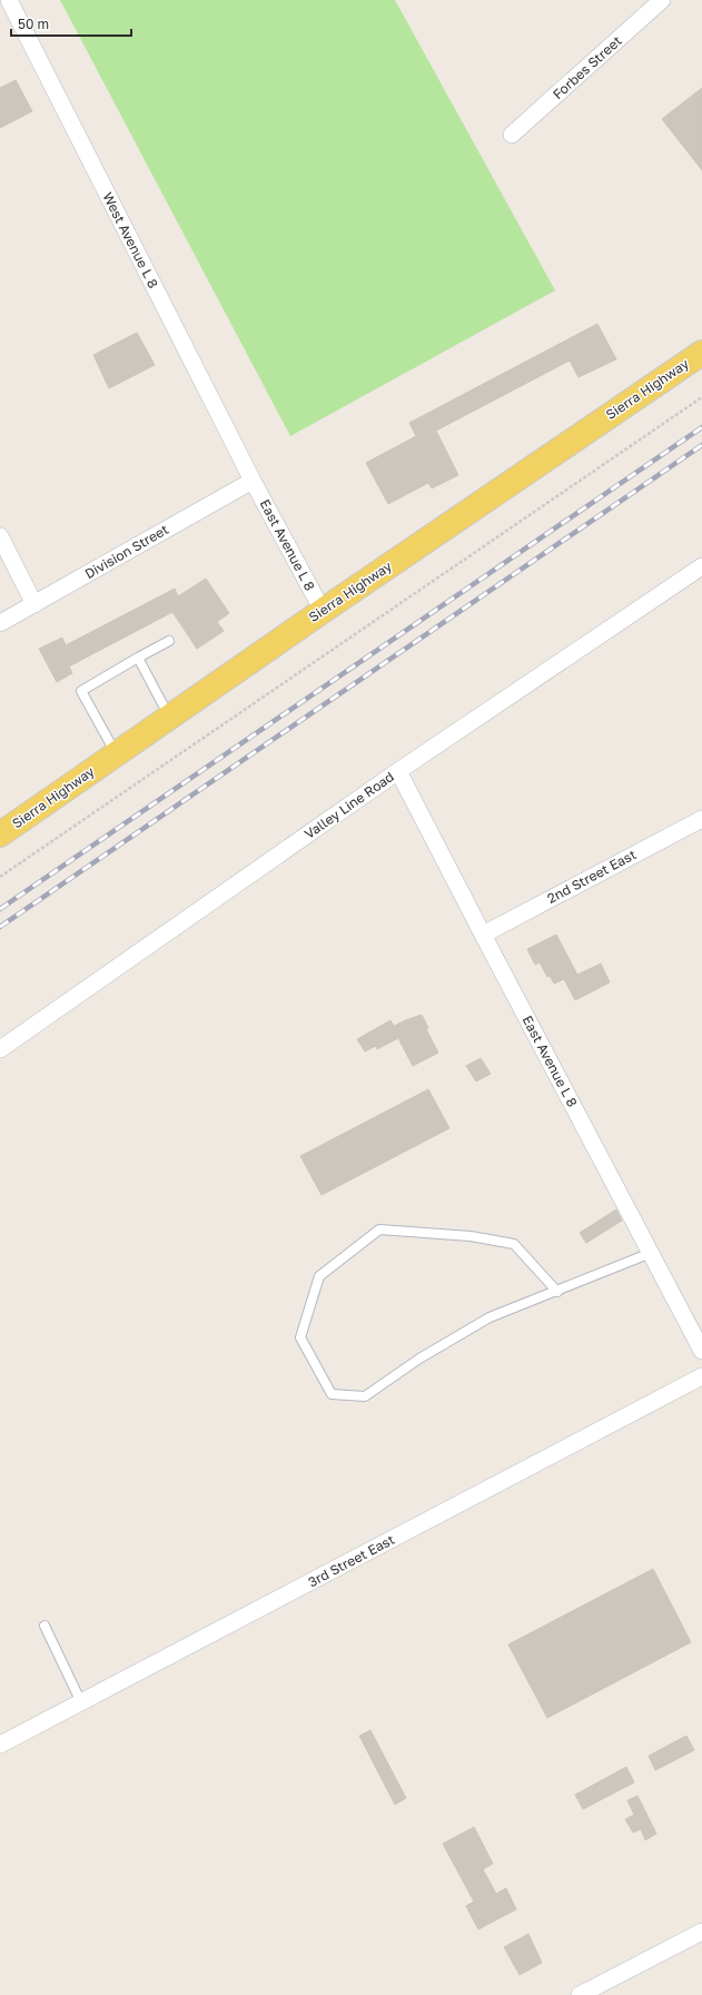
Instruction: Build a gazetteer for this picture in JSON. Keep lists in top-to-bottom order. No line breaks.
{"streets":{"main road":["Sierra Highway"],"street":["Forbes Street","West Avenue L 8","East Avenue L 8","Division Street","Valley Line Road","2nd Street East","3rd Street East"]},"crossings":[["West Avenue L 8","East Avenue L 8"],["West Avenue L 8","Division Street"],["Sierra Highway","East Avenue L 8"],["East Avenue L 8","Division Street"],["East Avenue L 8","Valley Line Road"],["East Avenue L 8","2nd Street East"]],"scale_bar":"50 m"}
